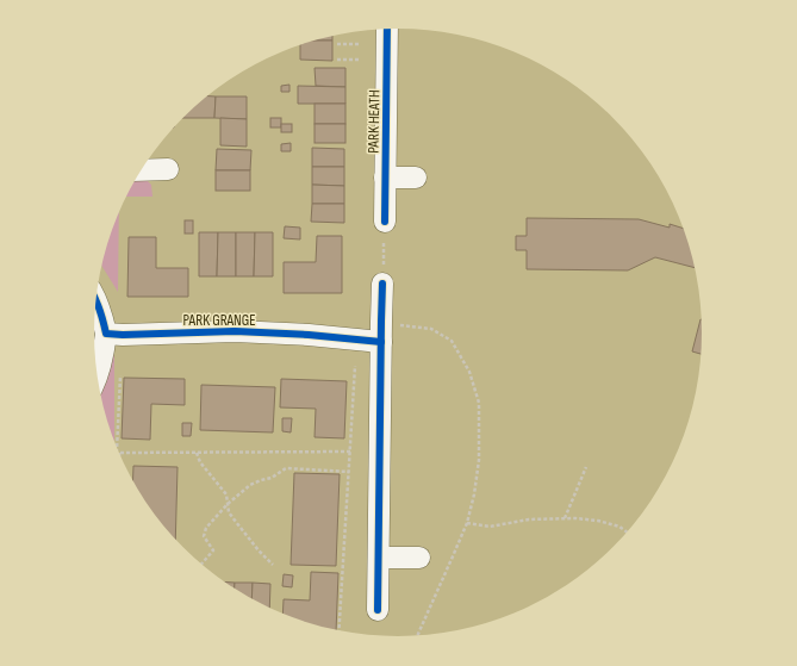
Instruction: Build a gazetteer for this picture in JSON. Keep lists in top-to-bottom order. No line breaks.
{"streets":{"street":["PARK HEATH","PARK GRANGE"]}}
